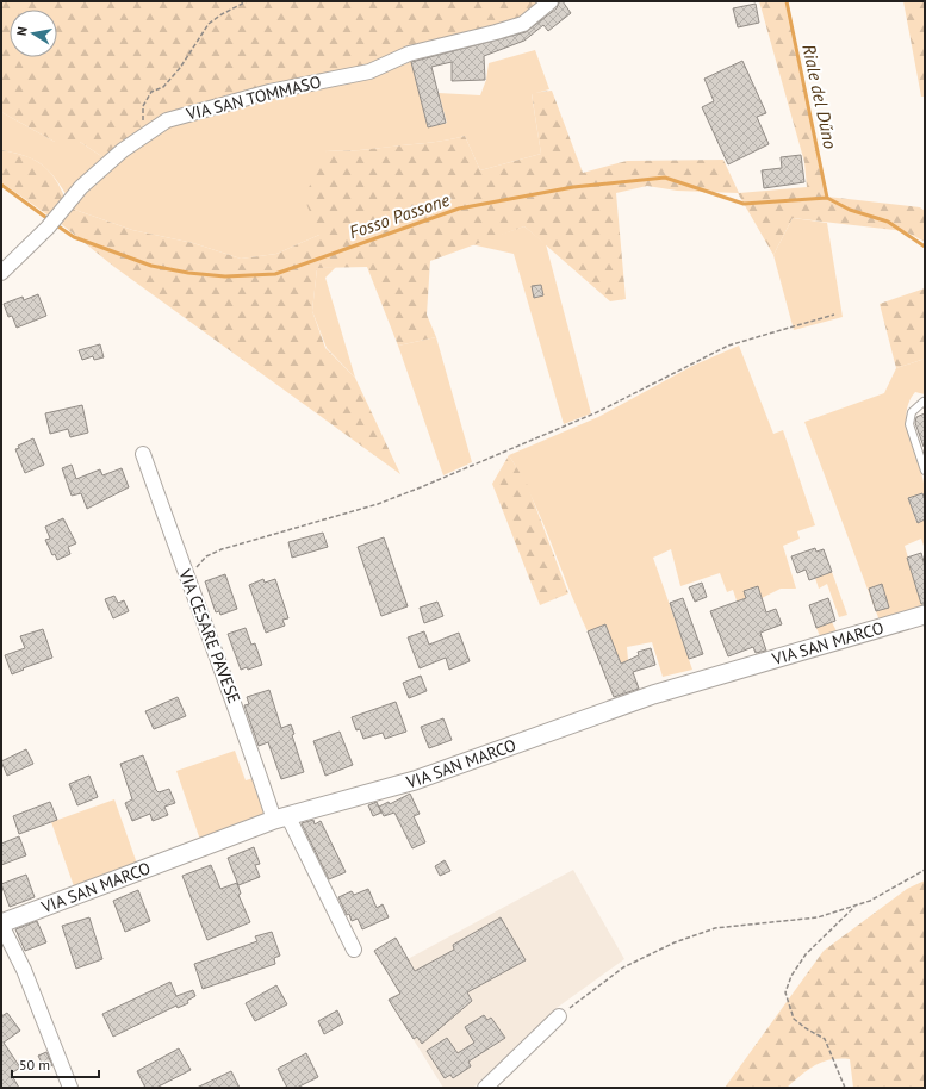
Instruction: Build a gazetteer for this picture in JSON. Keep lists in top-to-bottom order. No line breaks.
{"streets":{"street":["VIA SAN TOMMASO","VIA CESARE PAVESE","VIA SAN MARCO"]},"crossings":[["VIA CESARE PAVESE","VIA SAN MARCO"]],"water":["Riale del Dűno","Fosso Passone"],"scale_bar":"50 m","north":"left"}
